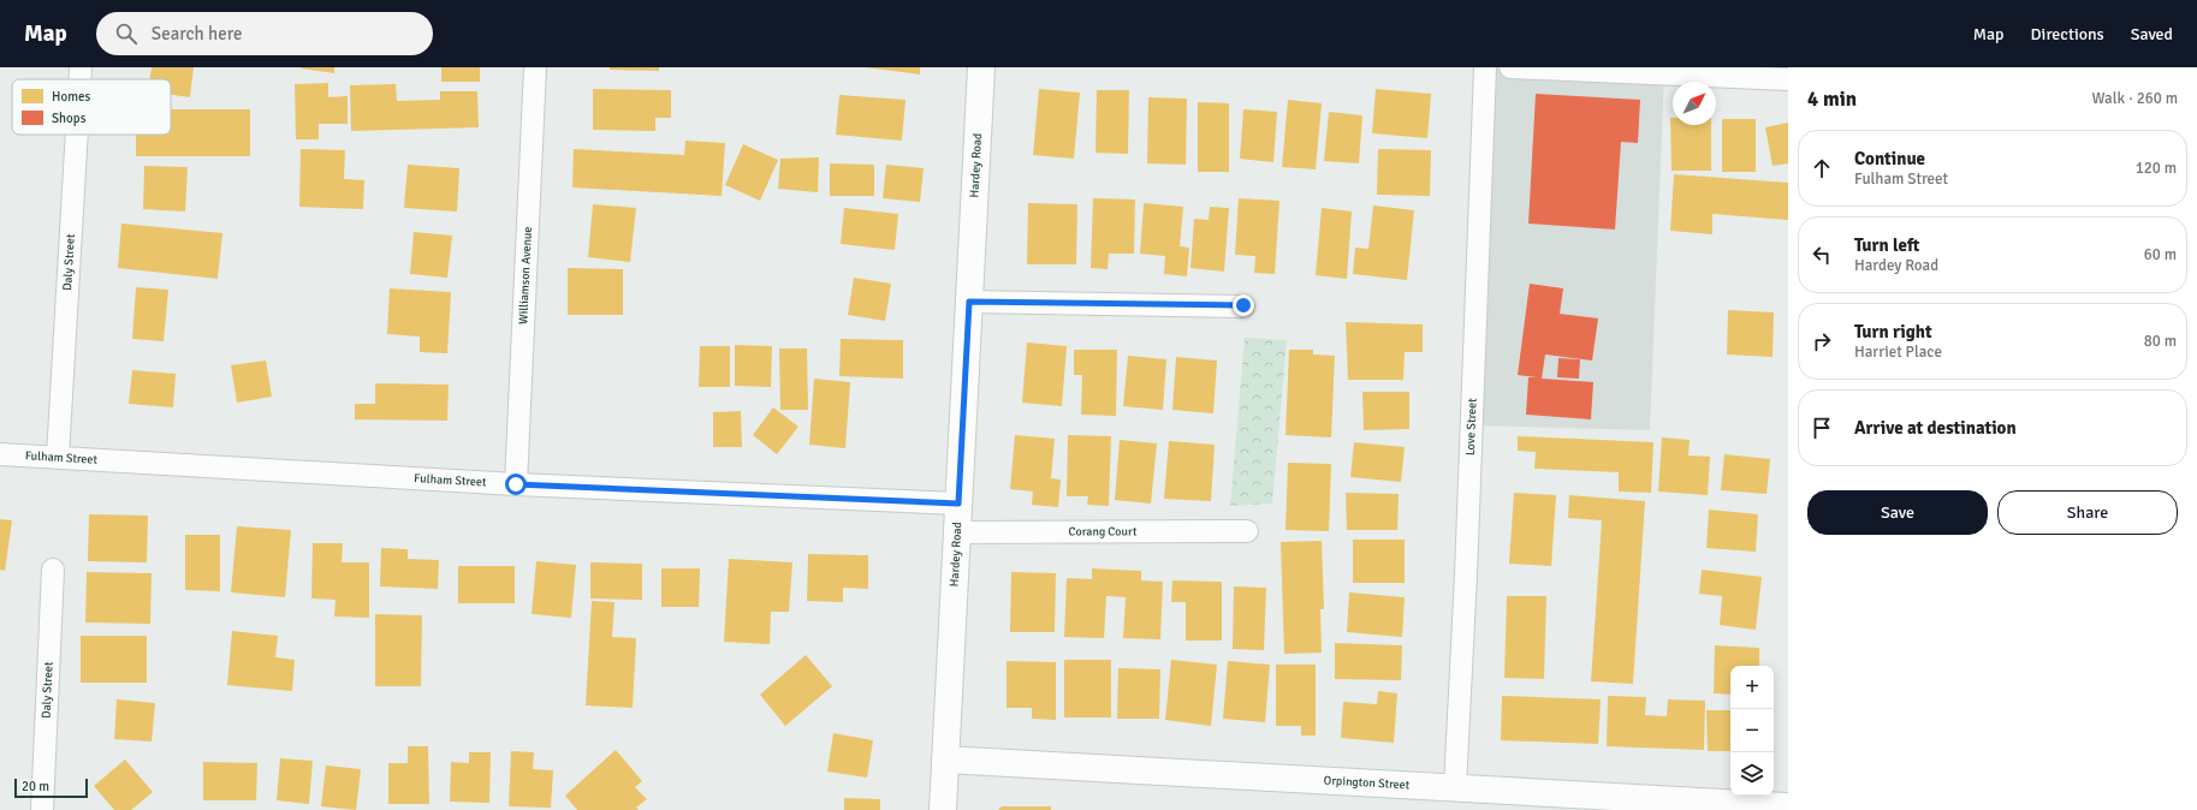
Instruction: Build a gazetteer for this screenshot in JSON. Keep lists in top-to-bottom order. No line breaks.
{"streets":{"street":["Hardey Road","Daly Street","Williamson Avenue","Love Street","Fulham Street","Corang Court","Orpington Street"]},"crossings":[["Hardey Road","Fulham Street"],["Hardey Road","Corang Court"],["Hardey Road","Orpington Street"],["Daly Street","Fulham Street"],["Williamson Avenue","Fulham Street"],["Love Street","Orpington Street"]],"legend":["Homes","Shops"],"scale_bar":"20 m","north":"top right","page":{"header":"Map","search":"Search here","nav":["Map","Directions","Saved"],"heading":["4 min","Walk · 260 m"],"list":[["Continue","Fulham Street","120 m"],["Turn left","Hardey Road","60 m"],["Turn right","Harriet Place","80 m"],"Arrive at destination"],"buttons":["Save","Share"],"map_buttons":["+","−"],"scale":"20 m"}}
